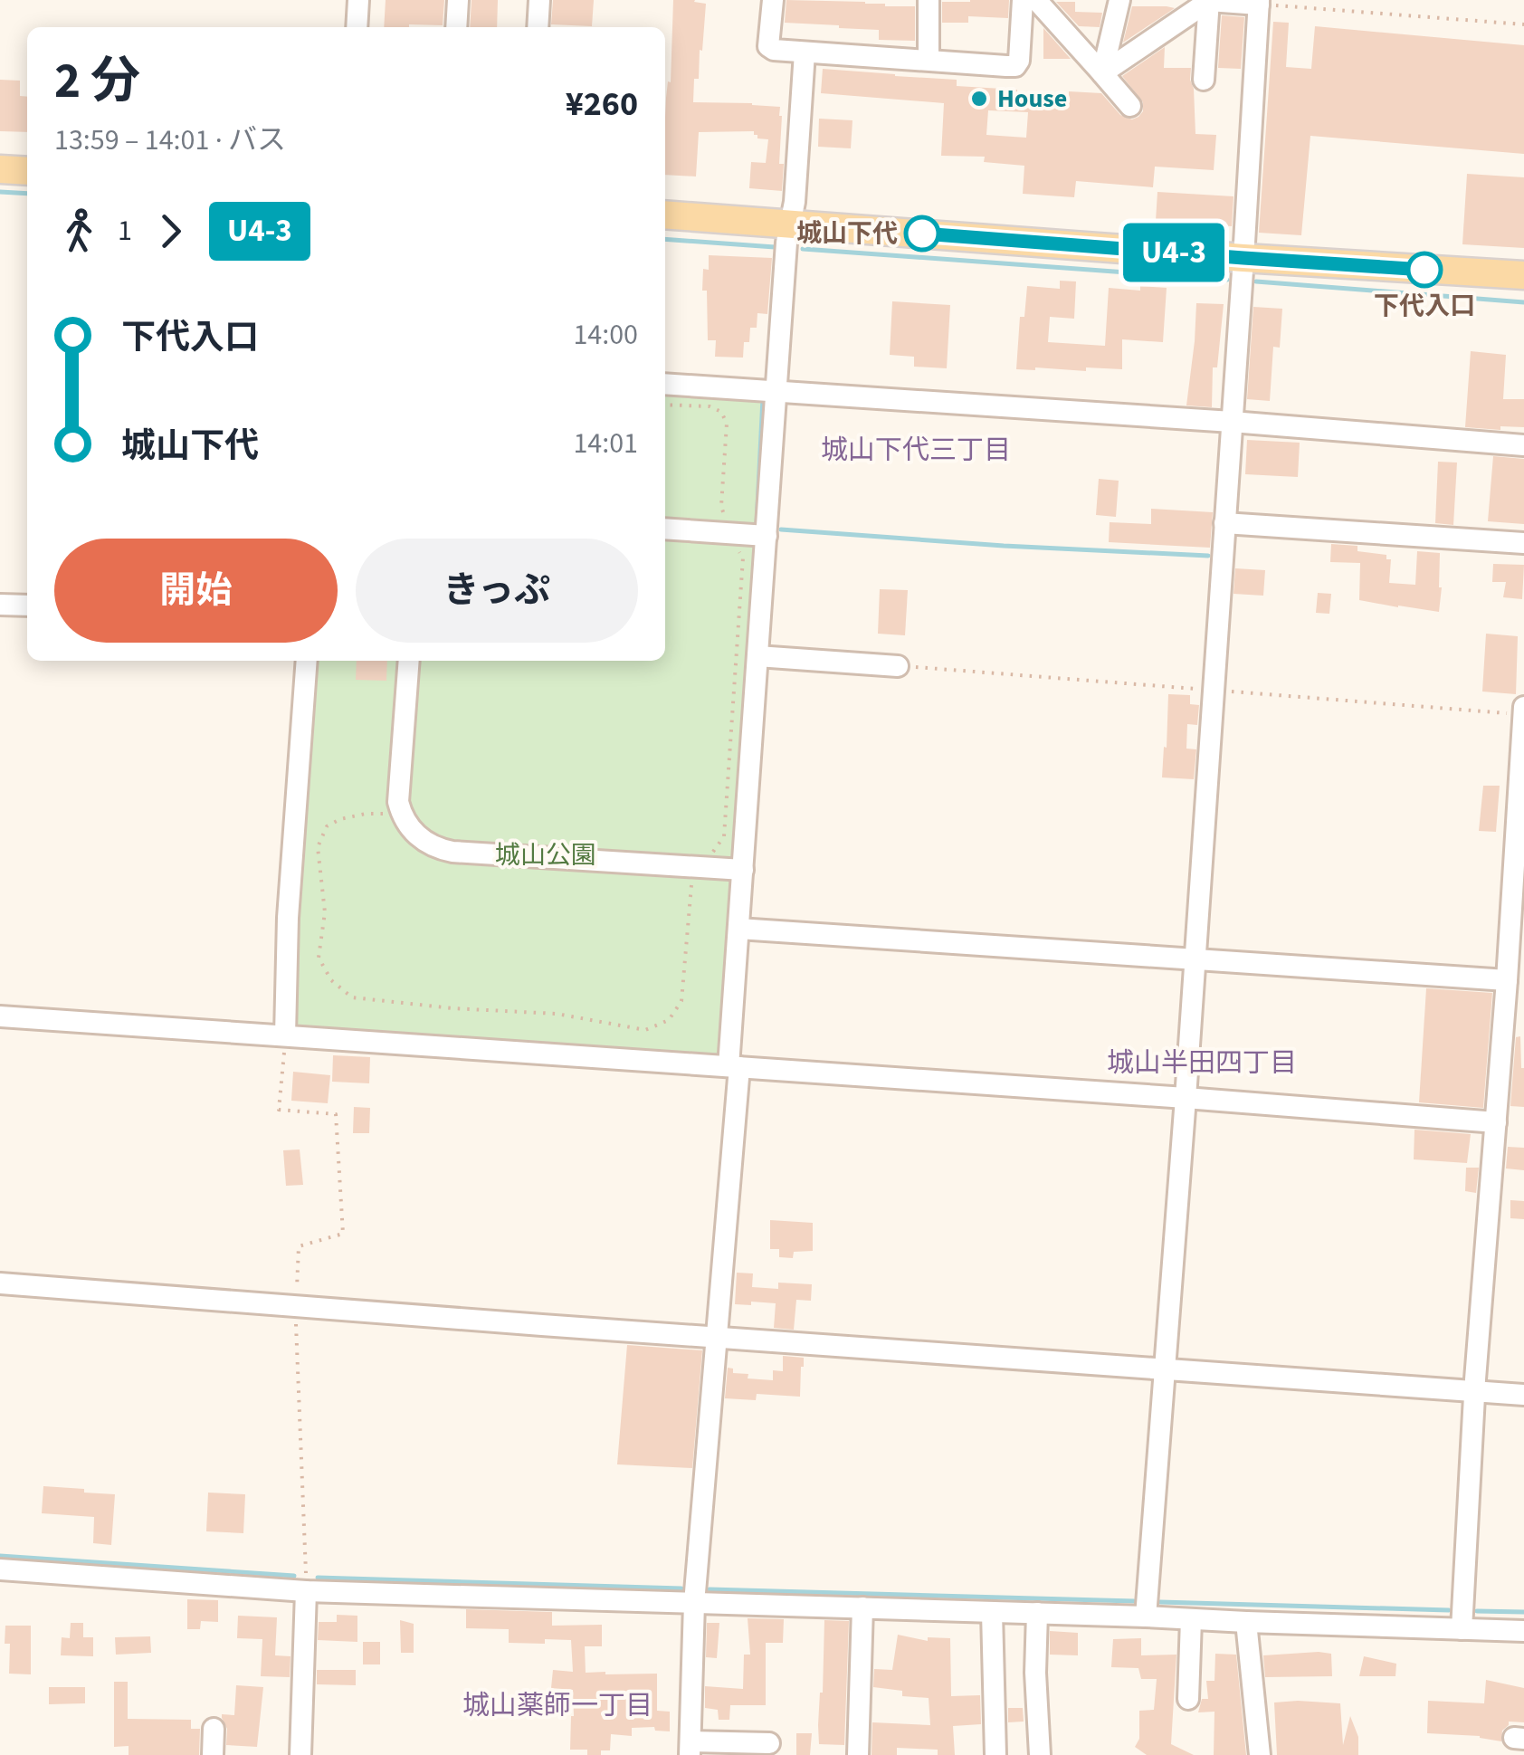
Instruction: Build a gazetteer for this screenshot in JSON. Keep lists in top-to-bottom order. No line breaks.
{"districts":["城山下代三丁目","城山半田四丁目","城山薬師一丁目"],"parks":["城山公園"],"places":["House","城山下代","下代入口"],"lines":["bus line U4-3"],"page":{"on_map":"U4-3","heading":["2 分","13:59 – 14:01 · バス","¥260"],"legs":["1","U4-3"],"list":[{"name":"下代入口","value":"14:00"},{"name":"城山下代","value":"14:01"}],"buttons":["開始","きっぷ"]}}
